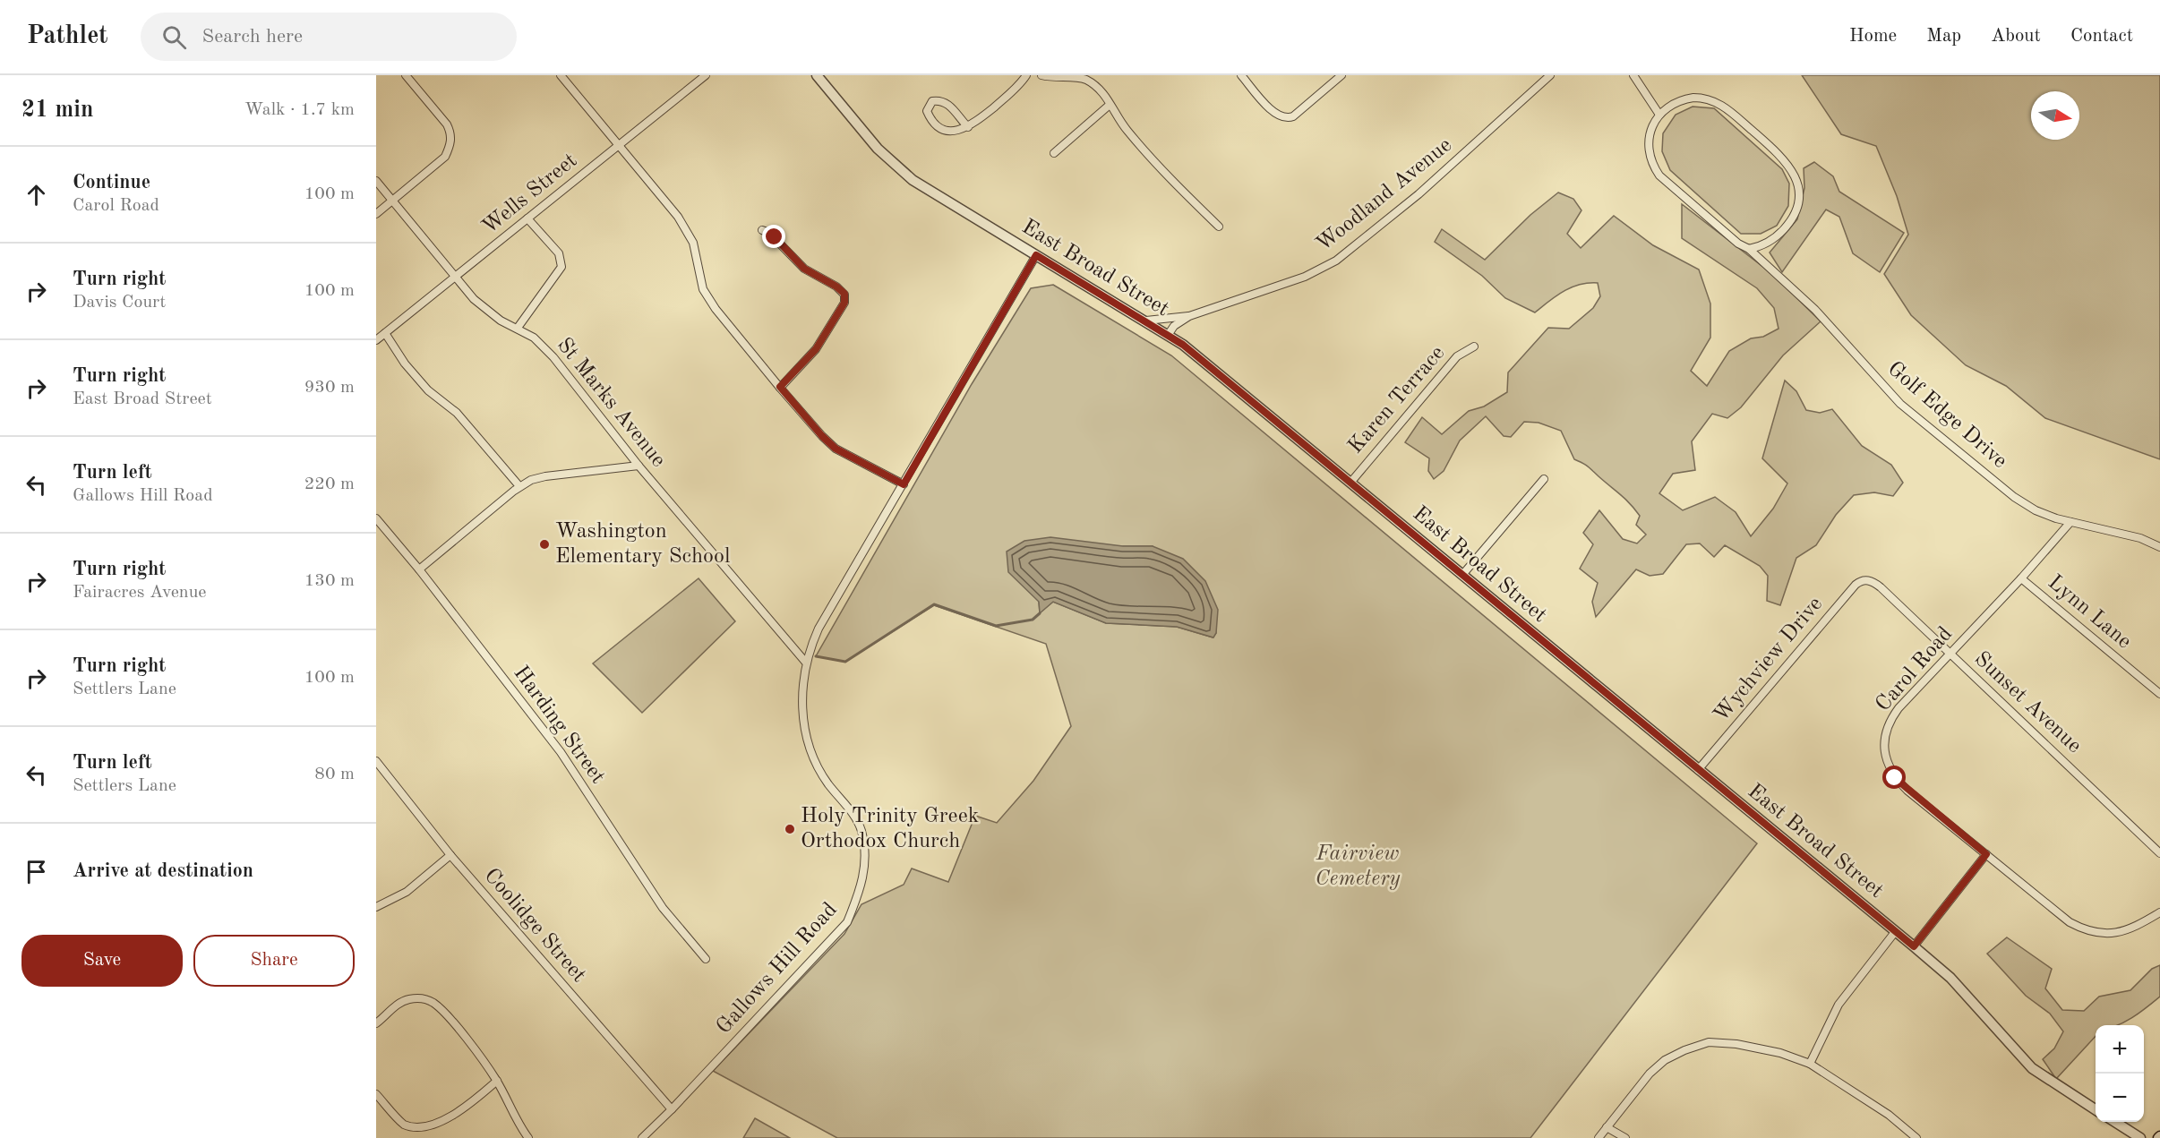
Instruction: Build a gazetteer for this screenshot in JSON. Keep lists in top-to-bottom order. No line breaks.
{"streets":{"street":["Wells Street","Woodland Avenue","East Broad Street","Karen Terrace","St Marks Avenue","Golf Edge Drive","Lynn Lane","Wychview Drive","Carol Road","Sunset Avenue","Harding Street","Coolidge Street","Gallows Hill Road"]},"crossings":[["Wells Street","St Marks Avenue"],["Woodland Avenue","East Broad Street"],["East Broad Street","Karen Terrace"],["East Broad Street","Wychview Drive"],["East Broad Street","Gallows Hill Road"],["St Marks Avenue","Gallows Hill Road"],["Golf Edge Drive","Carol Road"],["Lynn Lane","Carol Road"],["Wychview Drive","Sunset Avenue"],["Carol Road","Sunset Avenue"],["Coolidge Street","Gallows Hill Road"]],"parks":["Fairview Cemetery"],"places":["Washington Elementary School","Holy Trinity Greek Orthodox Church"],"north":"right","page":{"header":"Pathlet","search":"Search here","nav":["Home","Map","About","Contact"],"heading":["21 min","Walk · 1.7 km"],"list":[["Continue","Carol Road","100 m"],["Turn right","Davis Court","100 m"],["Turn right","East Broad Street","930 m"],["Turn left","Gallows Hill Road","220 m"],["Turn right","Fairacres Avenue","130 m"],["Turn right","Settlers Lane","100 m"],["Turn left","Settlers Lane","80 m"],"Arrive at destination"],"buttons":["Save","Share"],"map_buttons":["+","−"]}}
